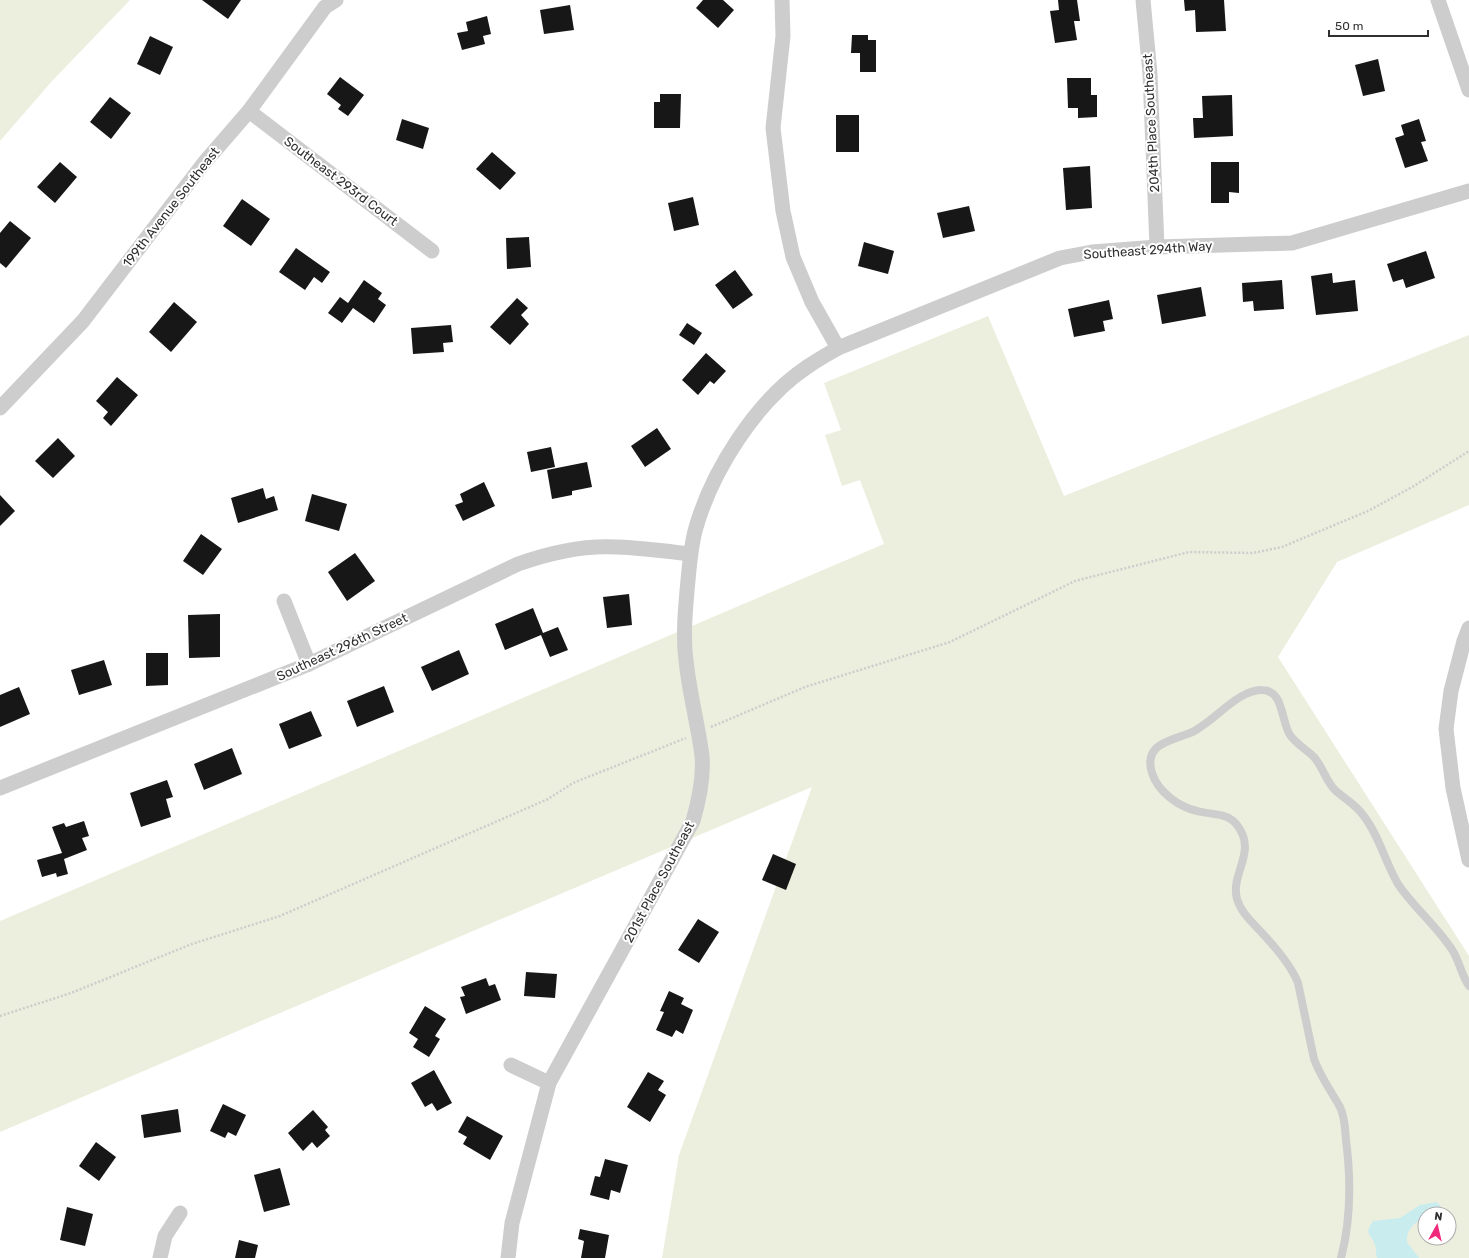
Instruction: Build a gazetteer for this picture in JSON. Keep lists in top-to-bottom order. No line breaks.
{"streets":{"street":["204th Place Southeast","Southeast 293rd Court","199th Avenue Southeast","Southeast 294th Way","Southeast 296th Street","201st Place Southeast"]},"crossings":[["204th Place Southeast","Southeast 294th Way"],["Southeast 293rd Court","199th Avenue Southeast"],["Southeast 294th Way","201st Place Southeast"],["Southeast 296th Street","201st Place Southeast"]],"scale_bar":"50 m","north":"top"}
